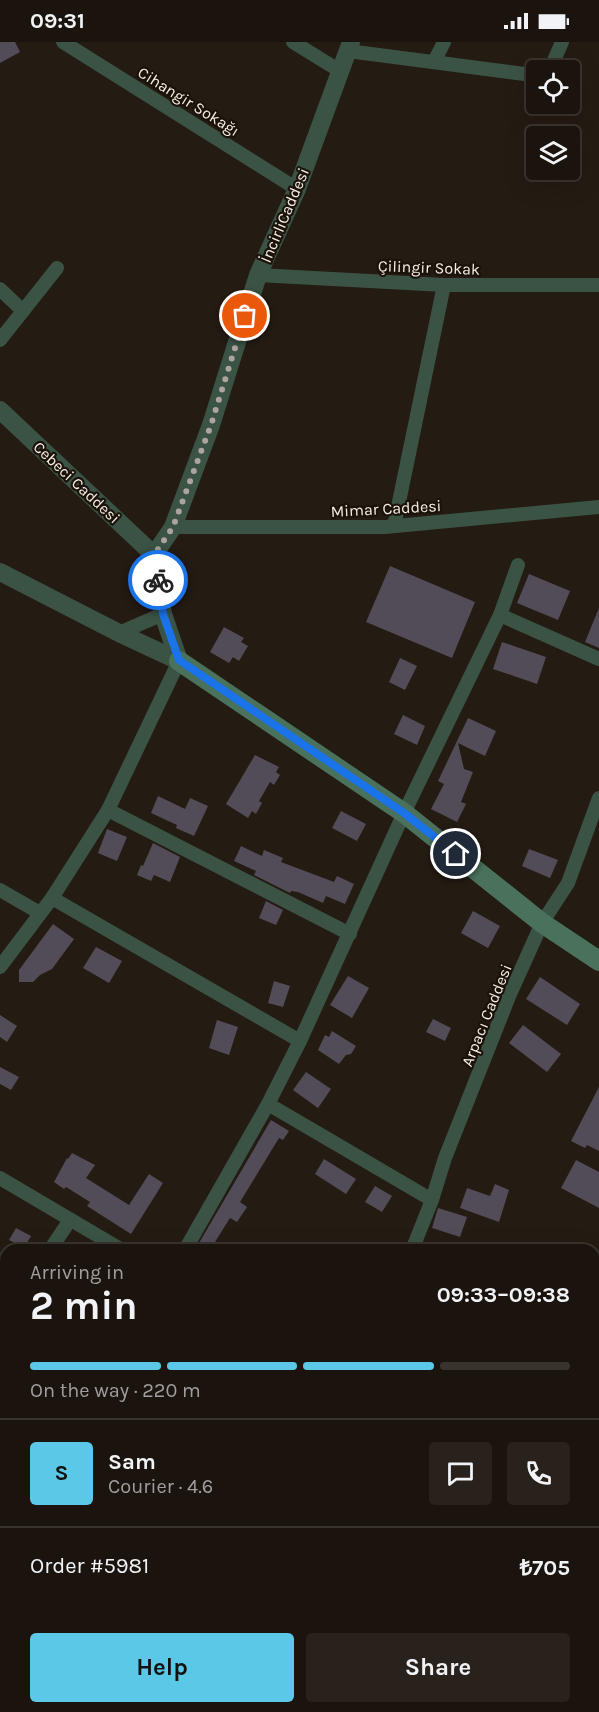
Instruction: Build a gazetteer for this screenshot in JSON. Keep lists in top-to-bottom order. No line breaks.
{"streets":{"street":["Cihangir Sokağı","İncirliCaddesi","Çilingir Sokak","Cebeci Caddesi","Mimar Caddesi","Arpacı Caddesi"]},"crossings":[["Cihangir Sokağı","İncirliCaddesi"],["İncirliCaddesi","Çilingir Sokak"],["İncirliCaddesi","Cebeci Caddesi"],["İncirliCaddesi","Mimar Caddesi"]],"page":{"status":"09:31","heading":["2 min","Arriving in","09:33–09:38"],"panel":["Sam","Courier · 4.6","Order #5981","₺705"],"bar":"On the way · 220 m","round":"S","buttons":["Help","Share"]}}
